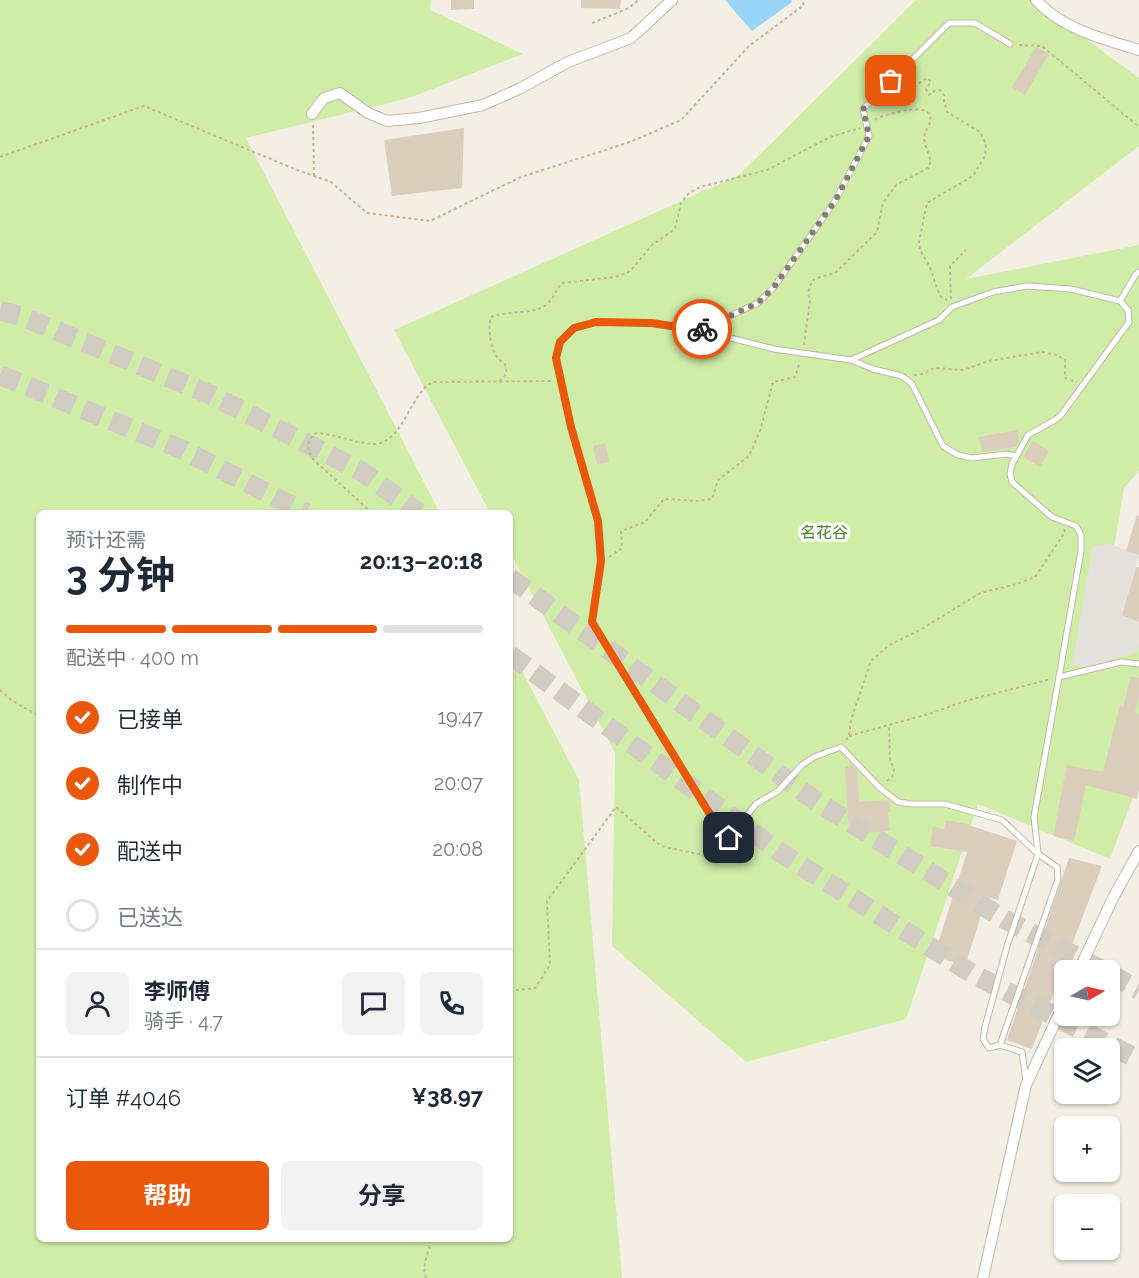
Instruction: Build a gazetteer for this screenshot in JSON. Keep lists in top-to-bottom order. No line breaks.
{"parks":["名花谷"],"north":"right","page":{"heading":["3 分钟","预计还需","20:13–20:18"],"panel":["李师傅","骑手 · 4.7","订单 #4046","¥38.97"],"bar":"配送中 · 400 m","list":[["已接单","19:47"],["制作中","20:07"],["配送中","20:08"],"已送达"],"map_buttons":["+","−"],"buttons":["帮助","分享"]}}
